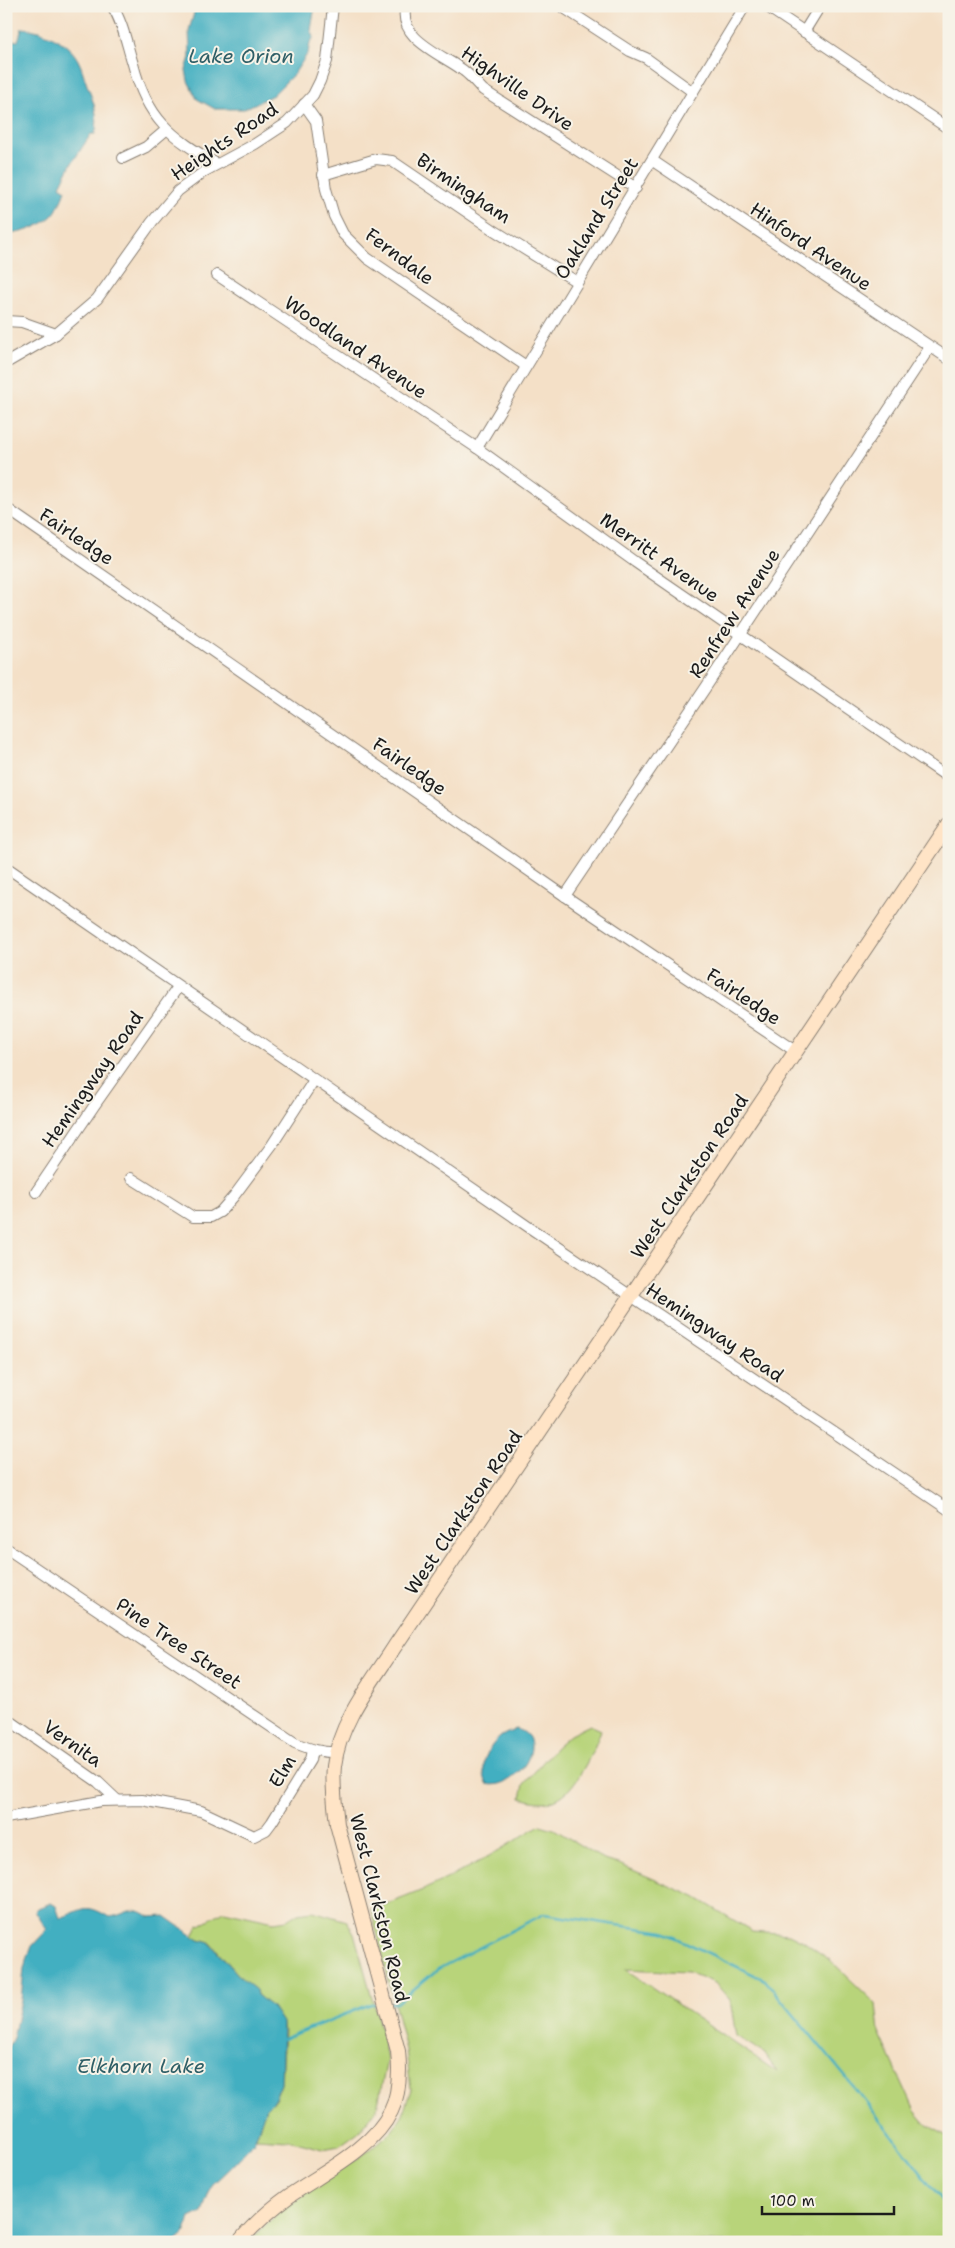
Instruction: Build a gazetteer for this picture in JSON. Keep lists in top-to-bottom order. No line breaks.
{"streets":{"main road":["West Clarkston Road"],"street":["Highville Drive","Heights Road","Birmingham","Oakland Street","Hinford Avenue","Ferndale","Woodland Avenue","Fairledge","Merritt Avenue","Renfrew Avenue","Hemingway Road","Pine Tree Street","Vernita","Elm"]},"crossings":[["Highville Drive","Oakland Street"],["Heights Road","Ferndale"],["Birmingham","Oakland Street"],["Birmingham","Ferndale"],["Oakland Street","Hinford Avenue"],["Oakland Street","Ferndale"],["Oakland Street","Woodland Avenue"],["Oakland Street","Merritt Avenue"],["Hinford Avenue","Renfrew Avenue"],["Woodland Avenue","Merritt Avenue"],["Fairledge","Renfrew Avenue"],["Fairledge","West Clarkston Road"],["Merritt Avenue","Renfrew Avenue"],["Hemingway Road","West Clarkston Road"],["West Clarkston Road","Pine Tree Street"],["Pine Tree Street","Elm"],["Vernita","Elm"]],"water":["Lake Orion","Elkhorn Lake"],"scale_bar":"100 m"}
